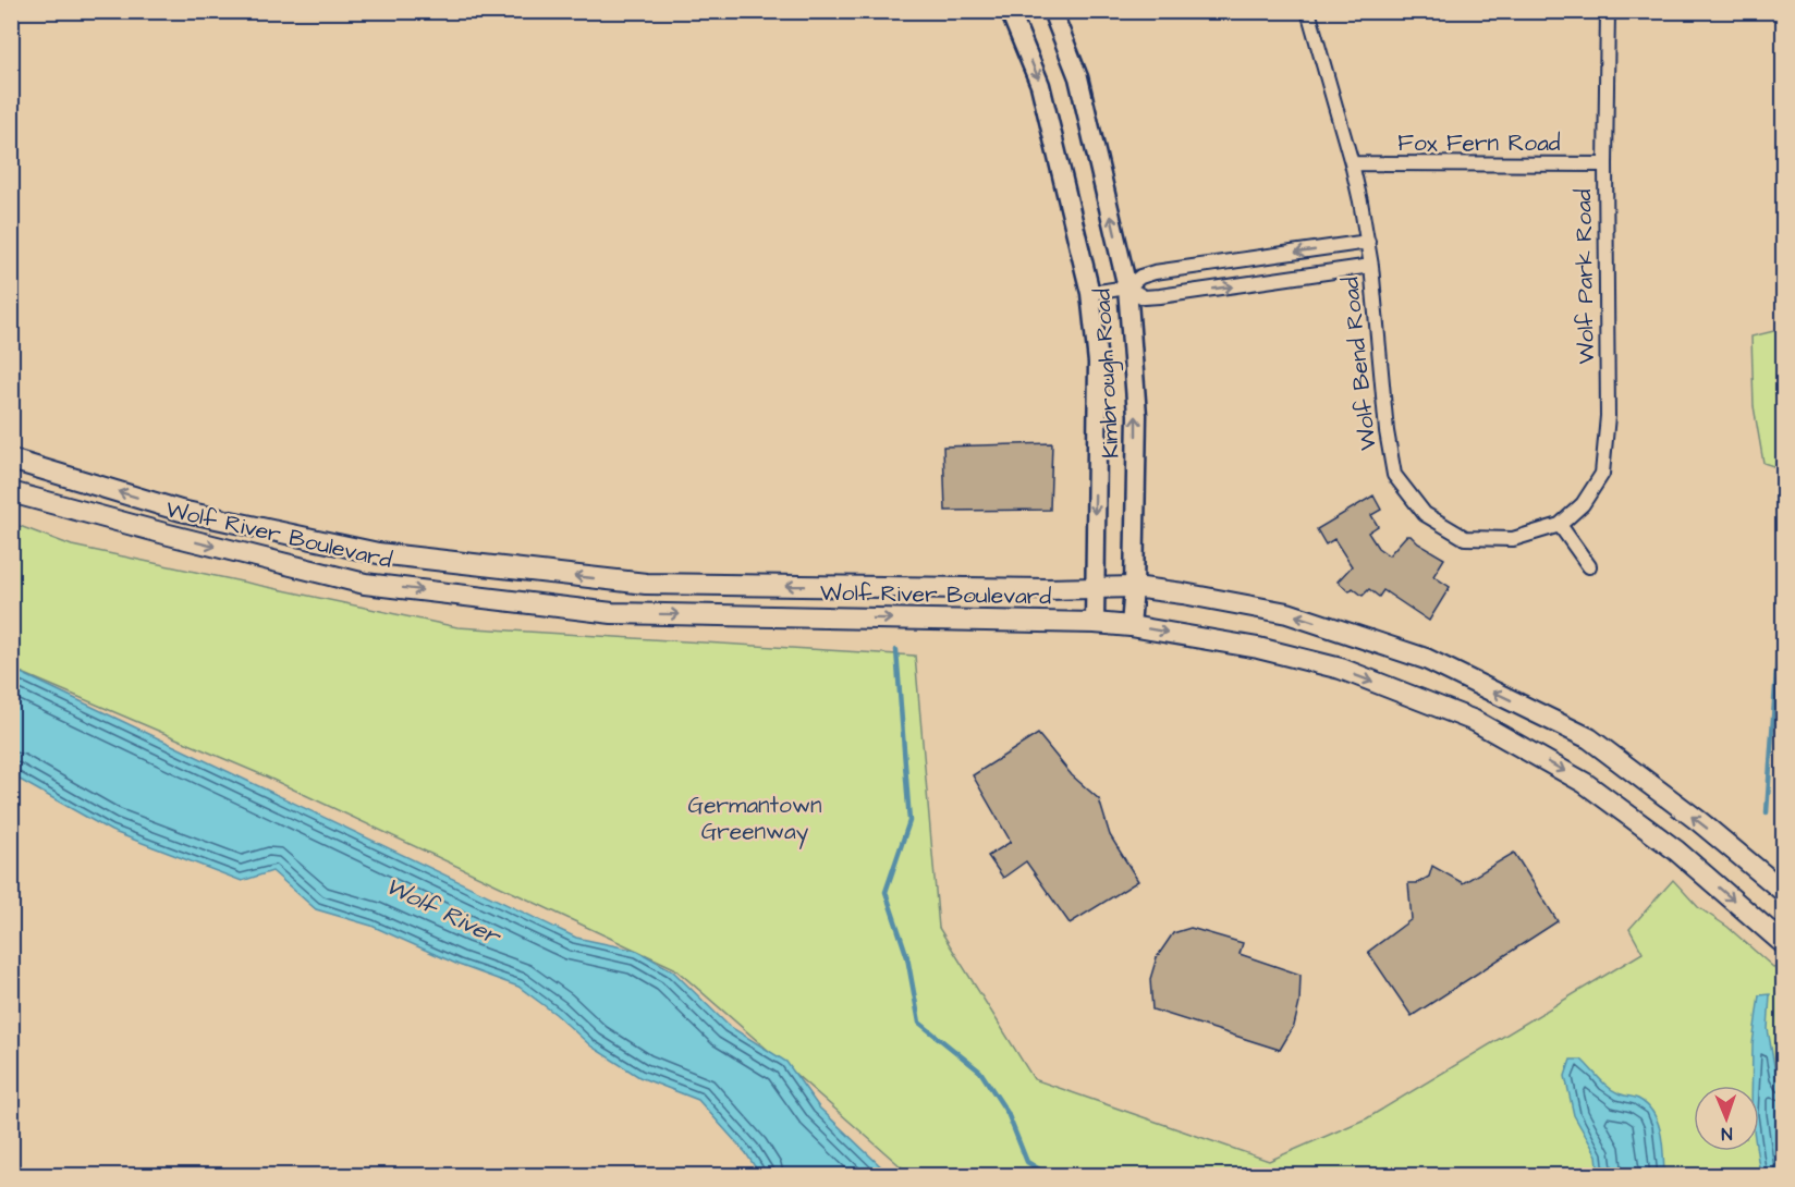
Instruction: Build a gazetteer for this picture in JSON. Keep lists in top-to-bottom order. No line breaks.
{"streets":{"main road":["Wolf River Boulevard"],"street":["Fox Fern Road","Wolf Park Road","Wolf Bend Road","Kimbrough Road"]},"crossings":[["Fox Fern Road","Wolf Park Road"],["Fox Fern Road","Wolf Bend Road"],["Wolf Park Road","Wolf Bend Road"],["Kimbrough Road","Wolf River Boulevard"]],"water":["Wolf River"],"parks":["Germantown Greenway"],"north":"bottom"}
